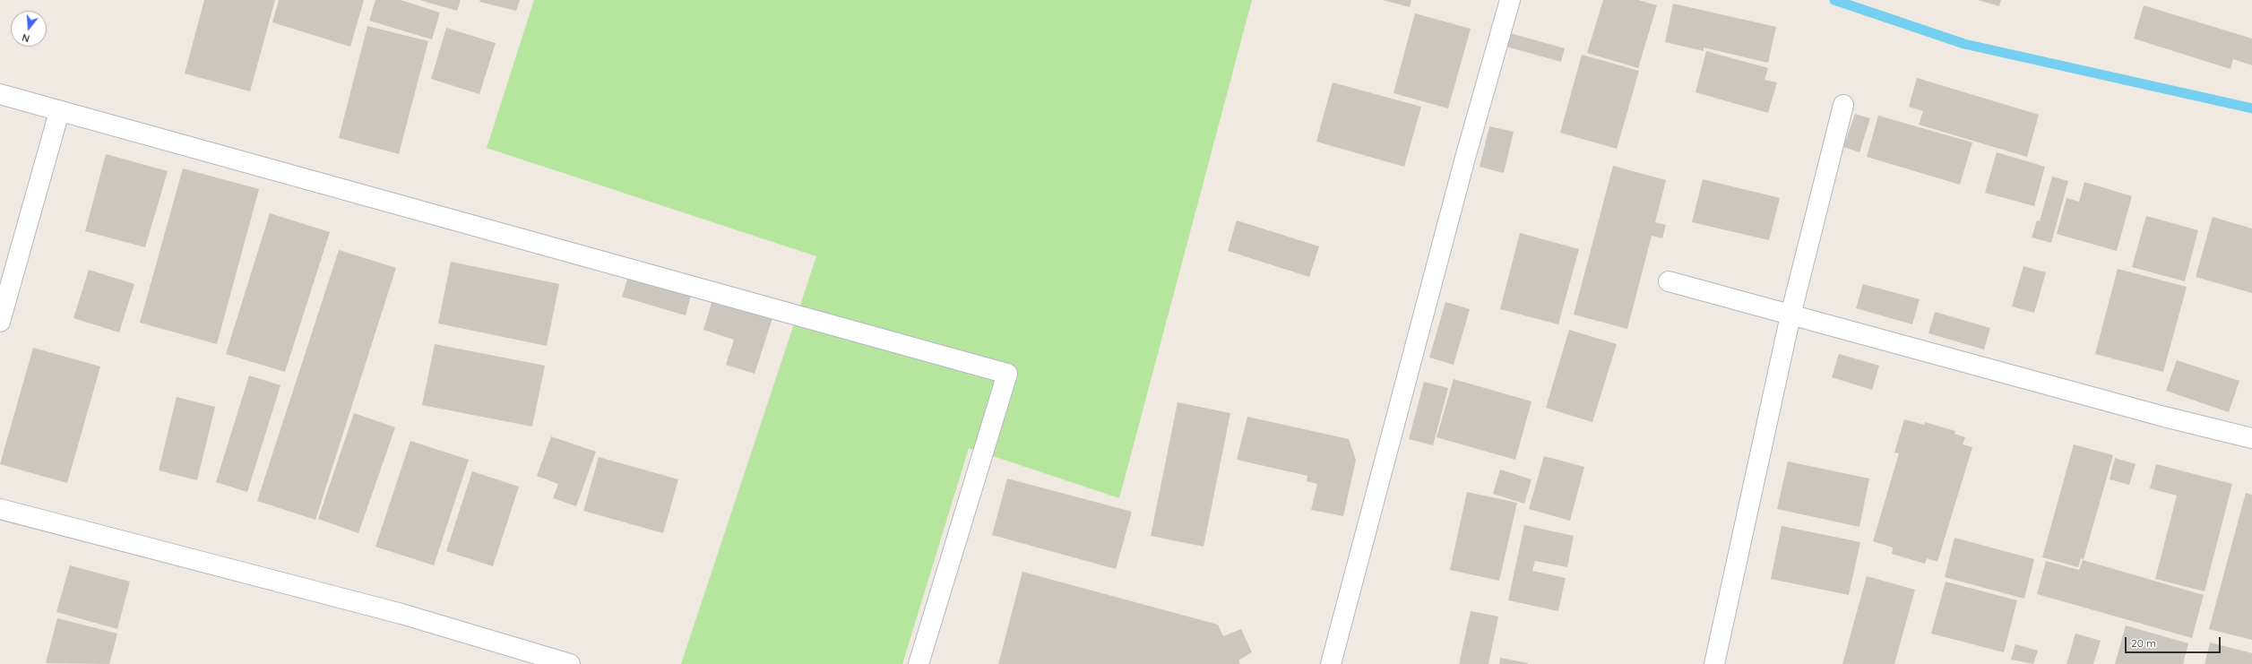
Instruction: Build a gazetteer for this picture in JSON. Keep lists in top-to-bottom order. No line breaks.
{"scale_bar":"20 m","north":"bottom"}
